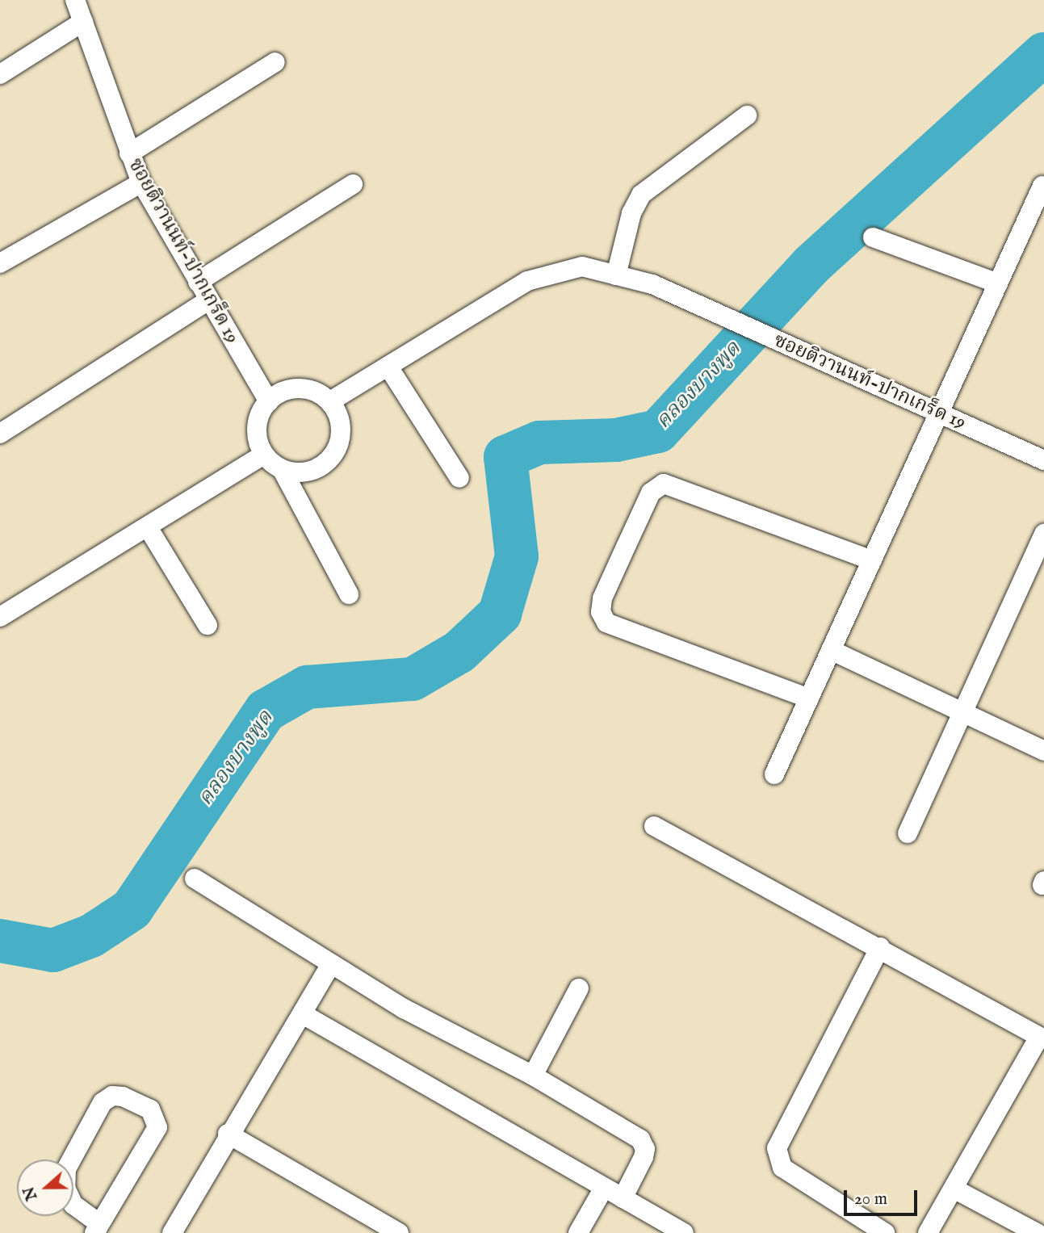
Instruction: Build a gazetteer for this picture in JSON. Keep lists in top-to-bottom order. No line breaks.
{"streets":{"street":["ซอยติวานนท์-ปากเกร็ด 19"]},"water":["คลองบางพูด"],"scale_bar":"20 m","north":"left"}
